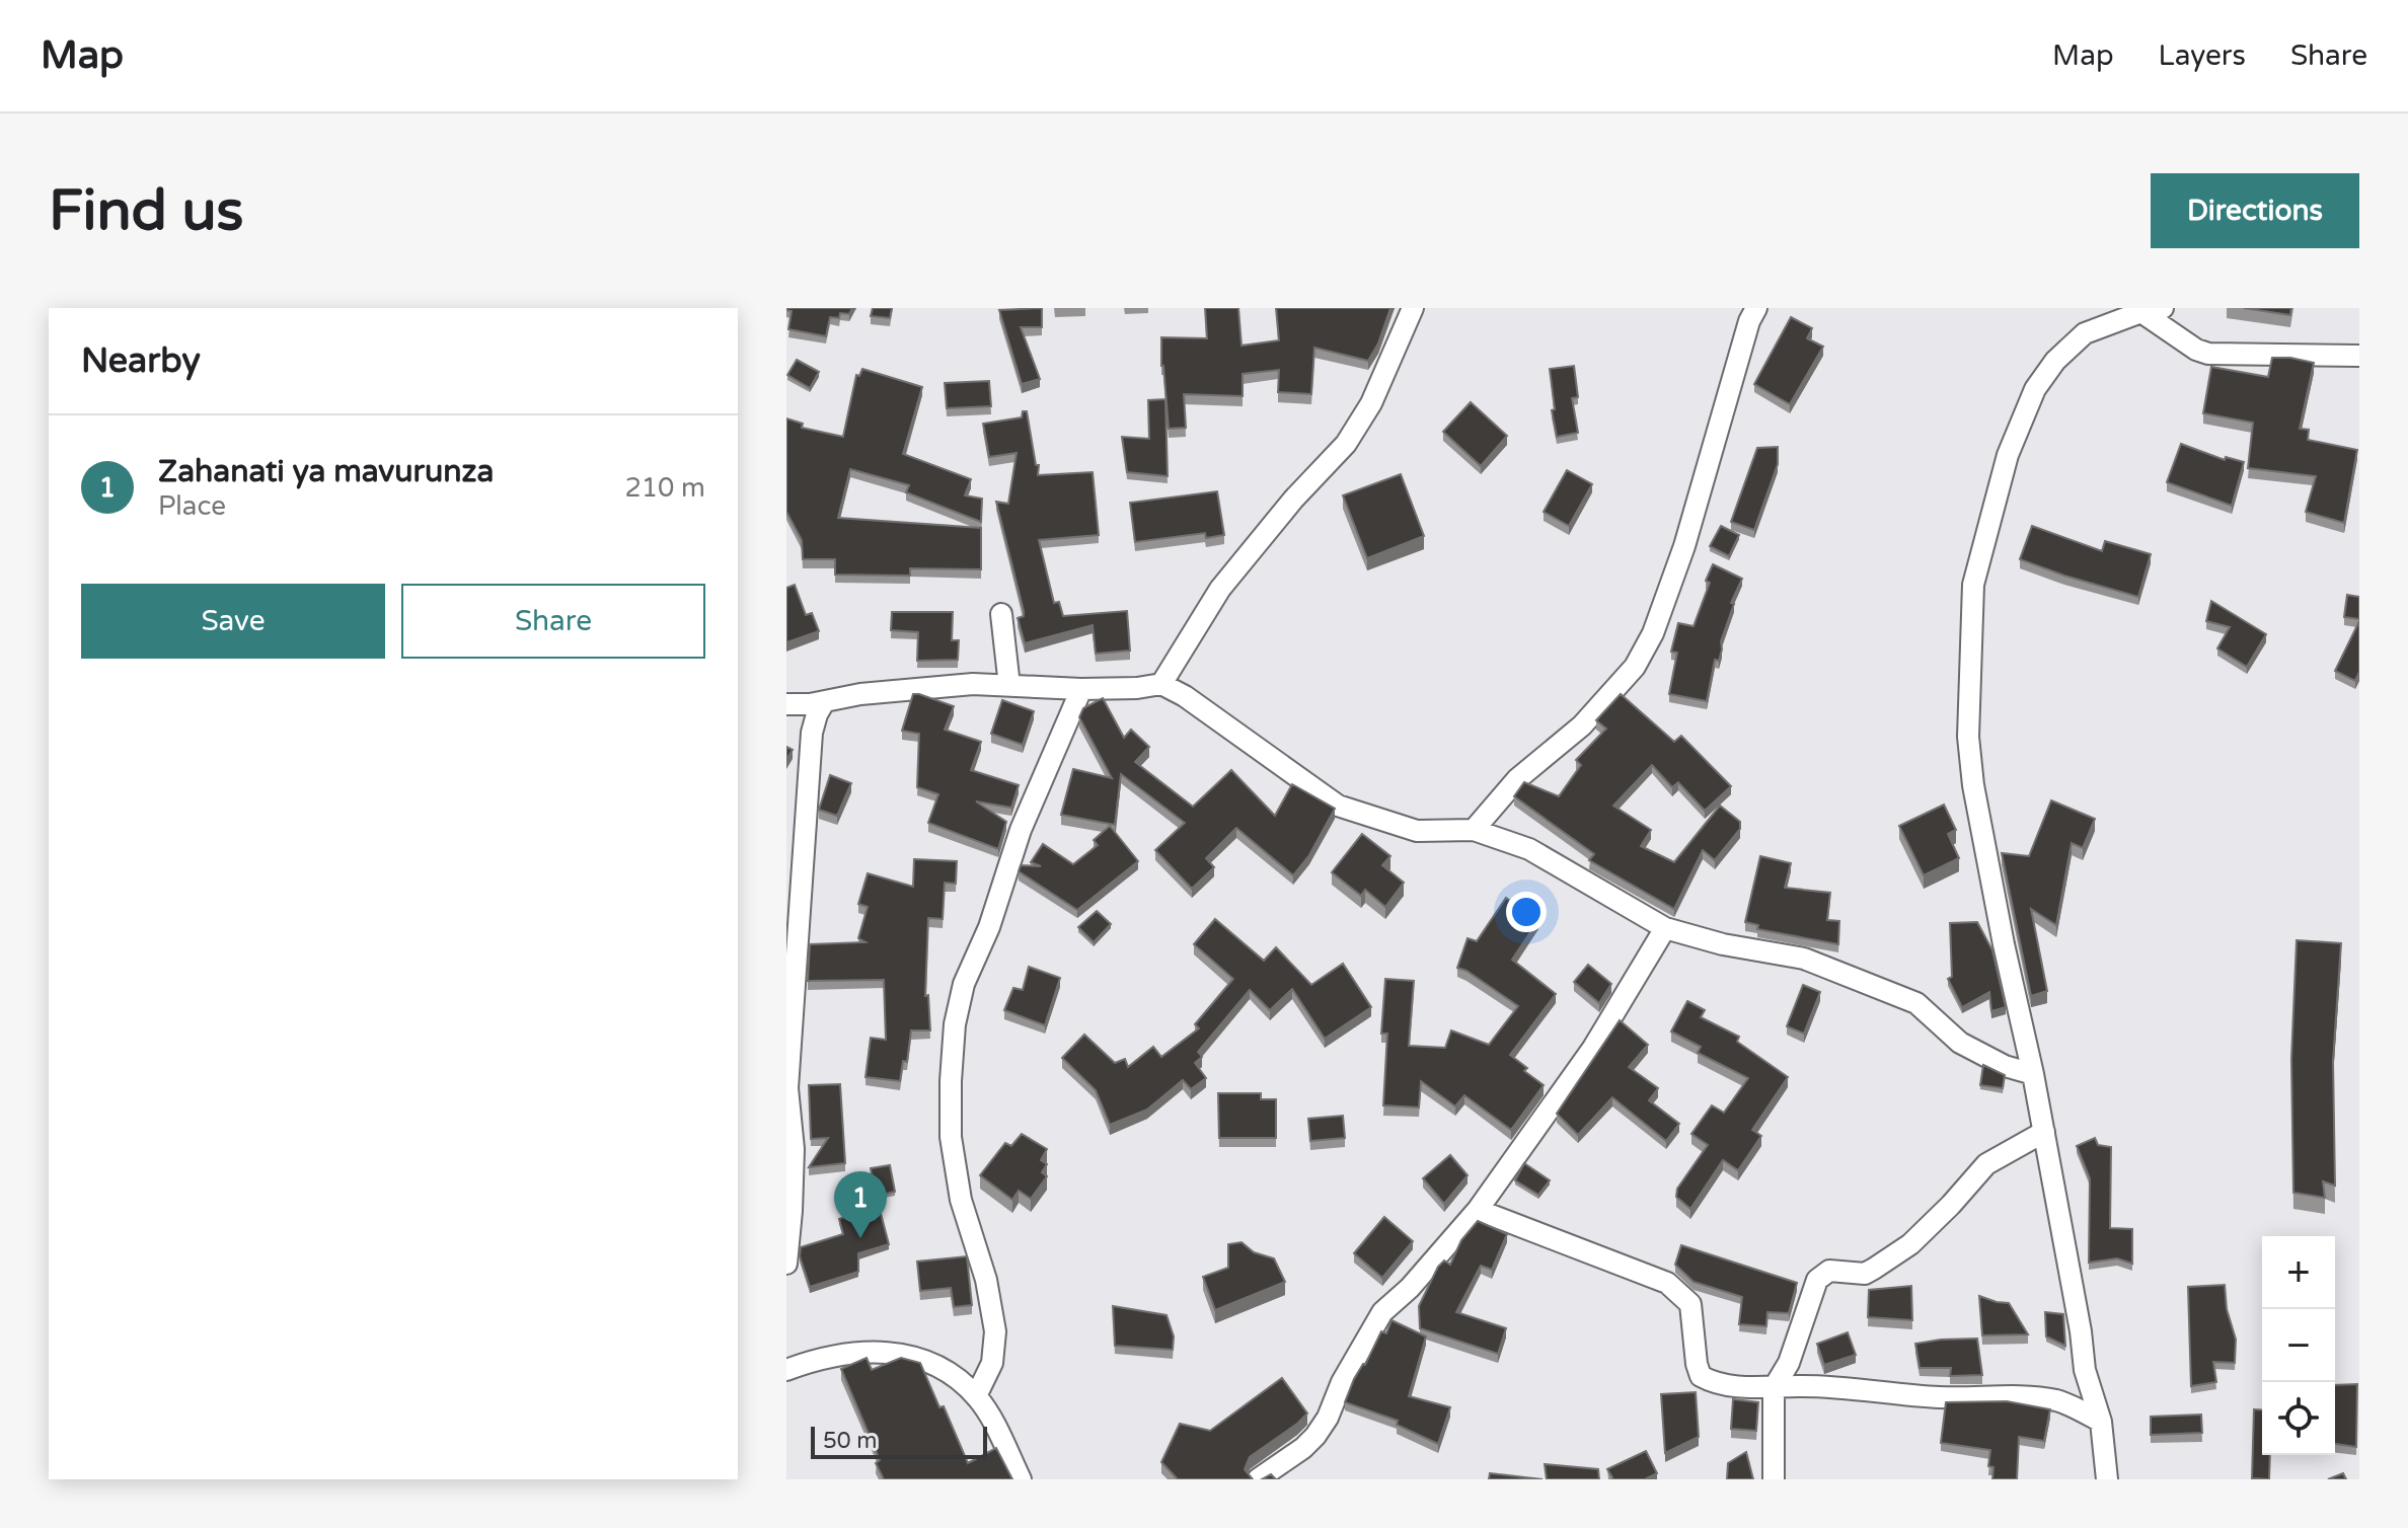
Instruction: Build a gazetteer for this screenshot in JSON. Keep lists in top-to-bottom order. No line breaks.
{"scale_bar":"50 m","page":{"header":"Map","nav":["Map","Layers","Share"],"buttons":["Directions",["Save","Share"]],"title":"Find us","heading":"Nearby","list":[{"mark":"1","name":"Zahanati ya mavurunza","note":"Place","value":"210 m"}],"pins":"1","map_buttons":["+","−"],"scale":"50 m"}}
